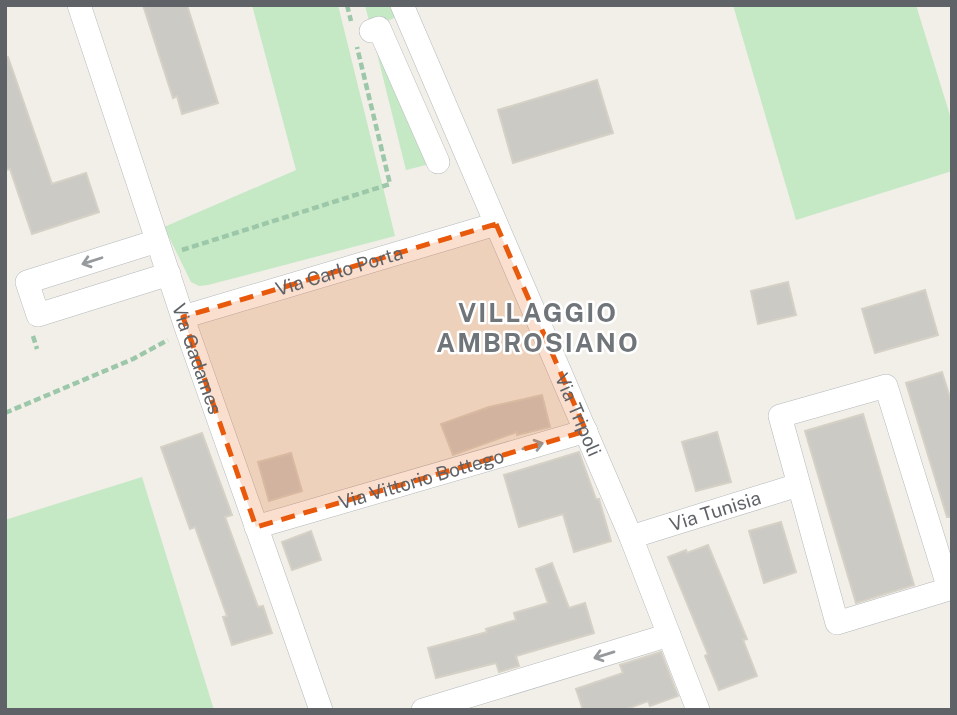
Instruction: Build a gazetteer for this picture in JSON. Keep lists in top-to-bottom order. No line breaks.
{"streets":{"street":["Via Carlo Porta","Via Gadames","Via Tripoli","Via Vittorio Bottego","Via Tunisia"]},"crossings":[["Via Carlo Porta","Via Gadames"],["Via Carlo Porta","Via Tripoli"],["Via Gadames","Via Vittorio Bottego"],["Via Tripoli","Via Vittorio Bottego"],["Via Tripoli","Via Tunisia"]],"one_way":["Via Vittorio Bottego"],"districts":["VILLAGGIO AMBROSIANO"]}
